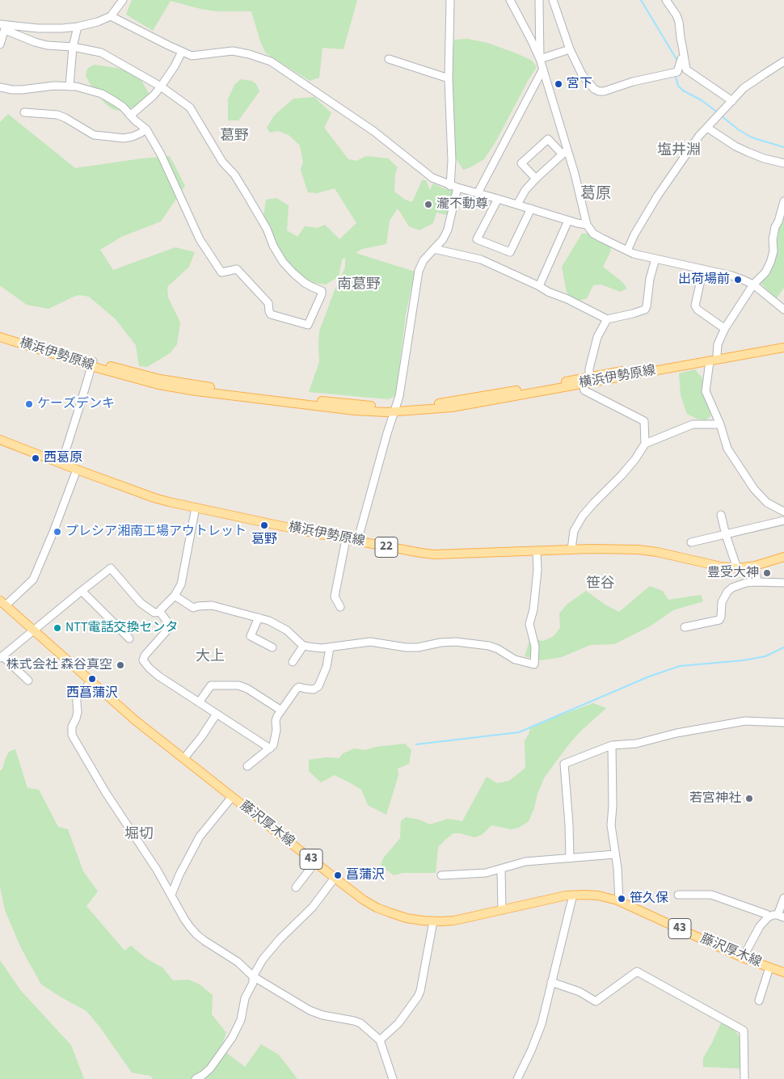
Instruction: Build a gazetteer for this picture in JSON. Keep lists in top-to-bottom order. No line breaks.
{"streets":{"main road":["横浜伊勢原線","22","藤沢厚木線","43"]},"districts":["葛野","塩井淵","葛原","南葛野","笹谷","大上","堀切"],"places":["宮下","瀧不動尊","出荷場前","ケーズデンキ","西葛原","葛野","プレシア湘南工場アウトレット","豊受大神","NTT電話交換センタ","株式会社 森谷真空","西菖蒲沢","若宮神社","菖蒲沢","笹久保"]}
